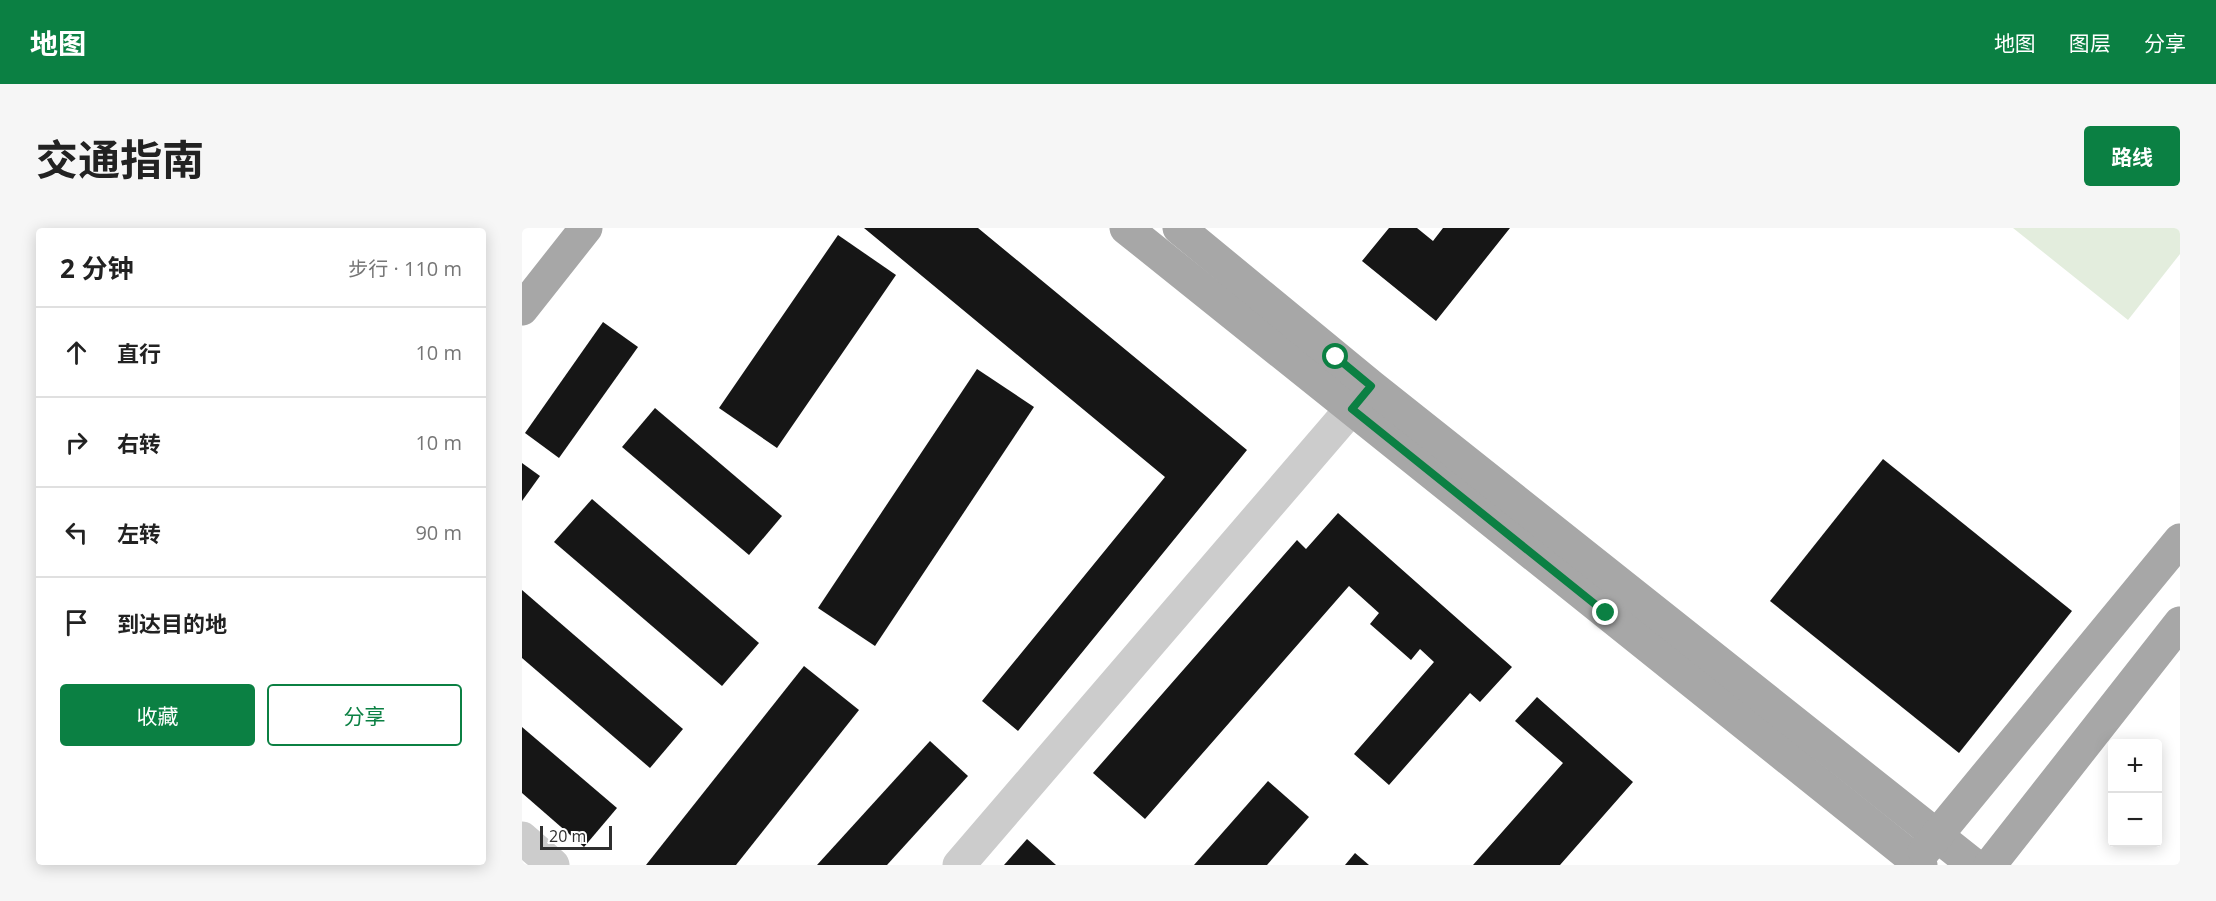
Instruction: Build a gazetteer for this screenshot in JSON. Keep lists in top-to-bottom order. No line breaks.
{"scale_bar":"20 m","page":{"header":"地图","nav":["地图","图层","分享"],"title":"交通指南","buttons":["路线",["收藏","分享"]],"heading":["2 分钟","步行 · 110 m"],"list":[["直行","10 m"],["右转","10 m"],["左转","90 m"],"到达目的地"],"map_buttons":["+","−"],"scale":"20 m"}}
